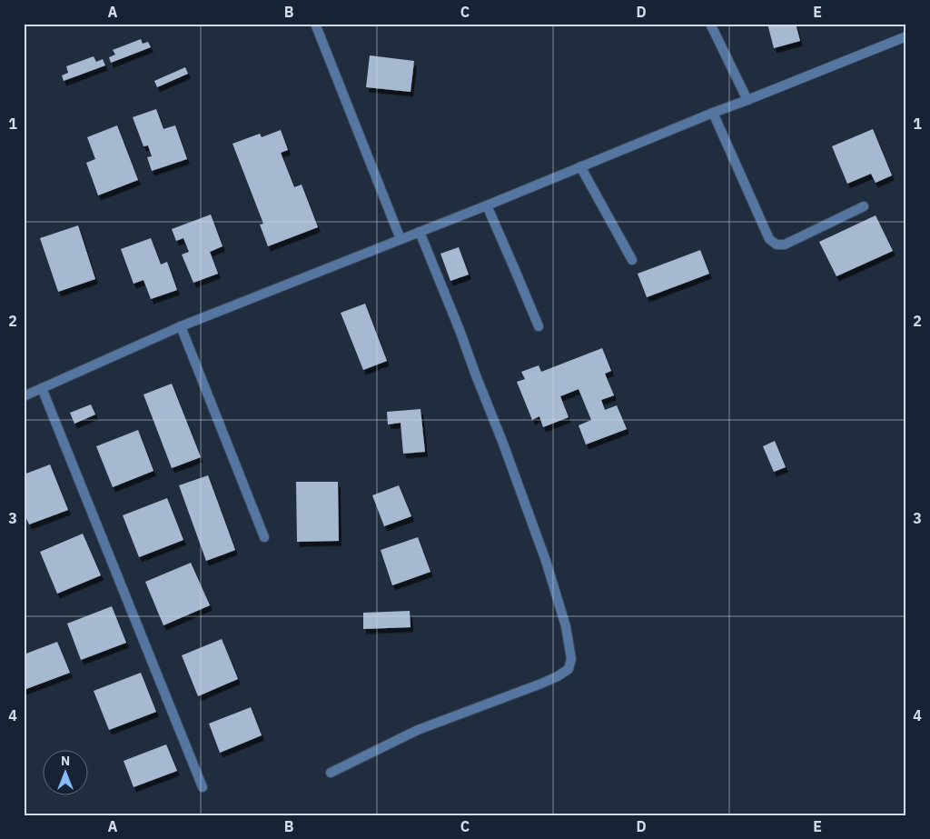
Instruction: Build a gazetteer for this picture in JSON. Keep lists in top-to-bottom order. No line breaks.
{"north":"top","grid":{"columns":["A","B","C","D","E"],"rows":["1","2","3","4"]}}
